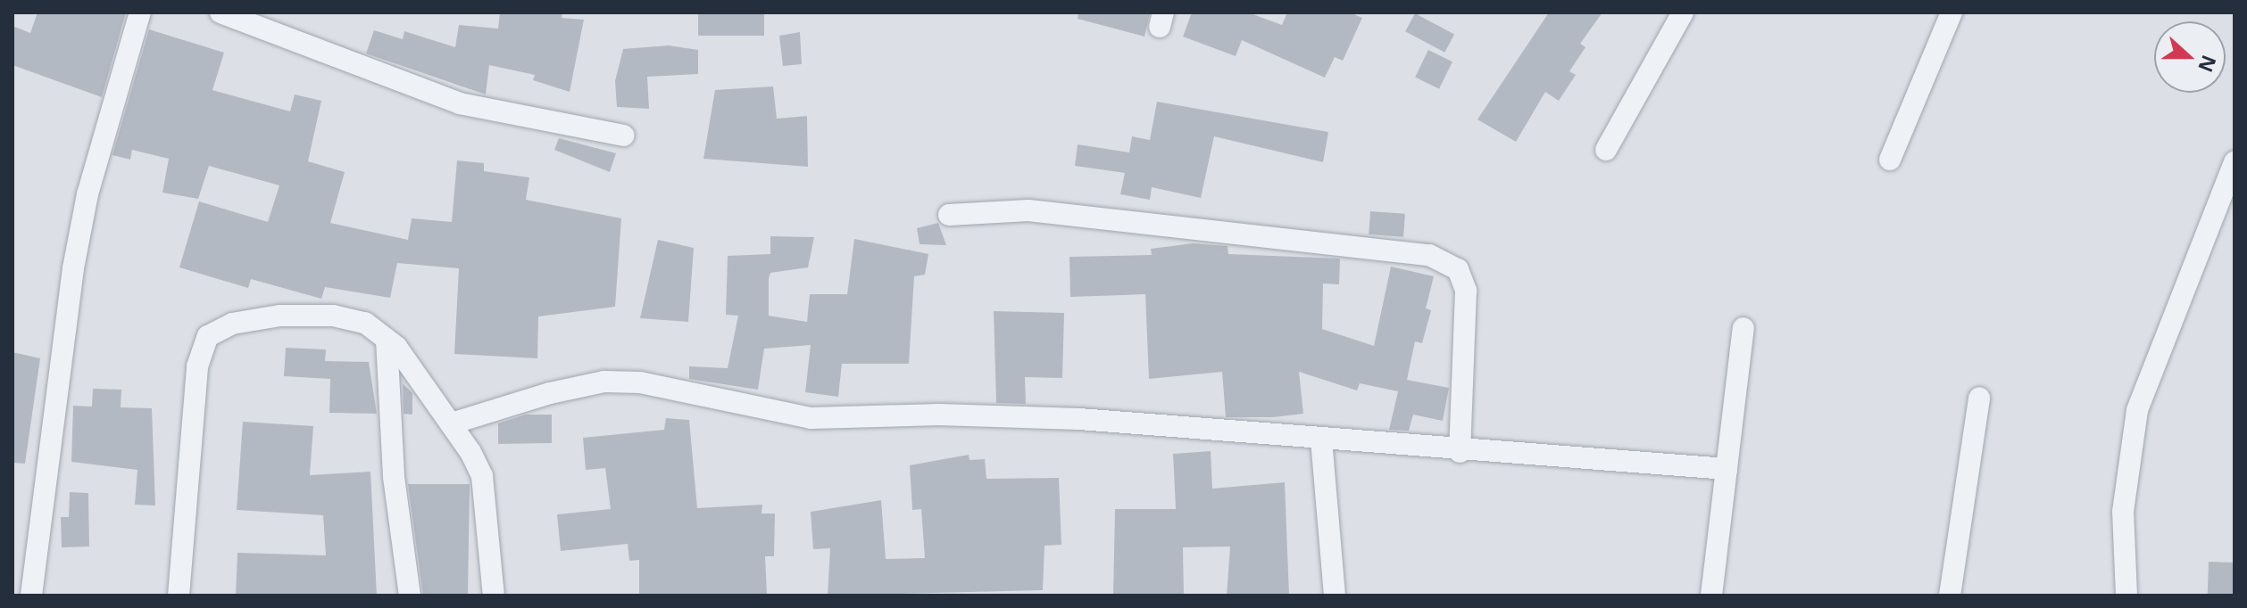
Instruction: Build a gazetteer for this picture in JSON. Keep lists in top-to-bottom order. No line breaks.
{"north":"right"}
